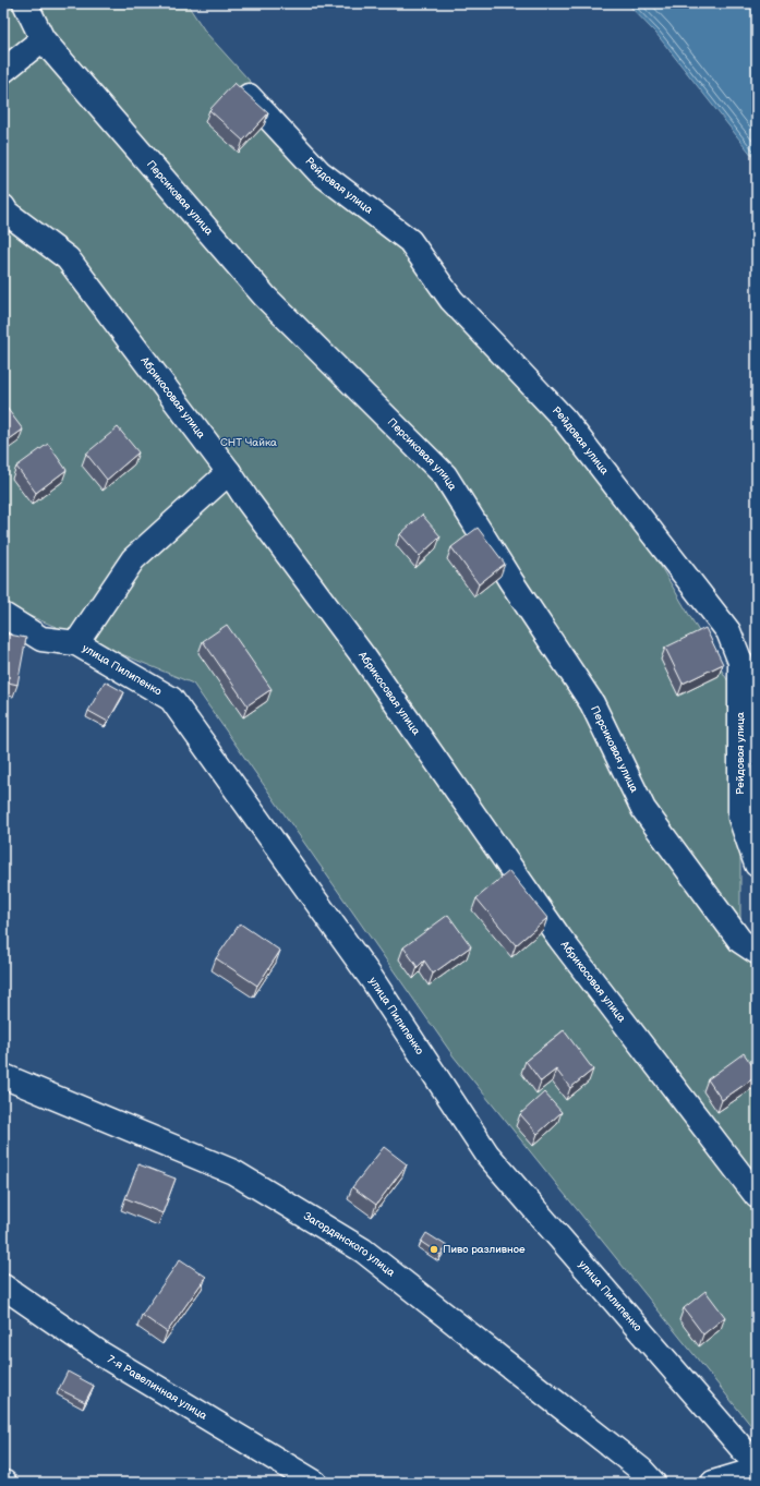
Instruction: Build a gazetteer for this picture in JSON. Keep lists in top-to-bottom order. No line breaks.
{"streets":{"street":["Рейдовая улица","Персиковая улица","Абрикосовая улица","улица Пилипенко","Загордянского улица","7-я Равелинная улица"]},"parks":["СНТ Чайка"],"places":["Пиво разливное"]}
